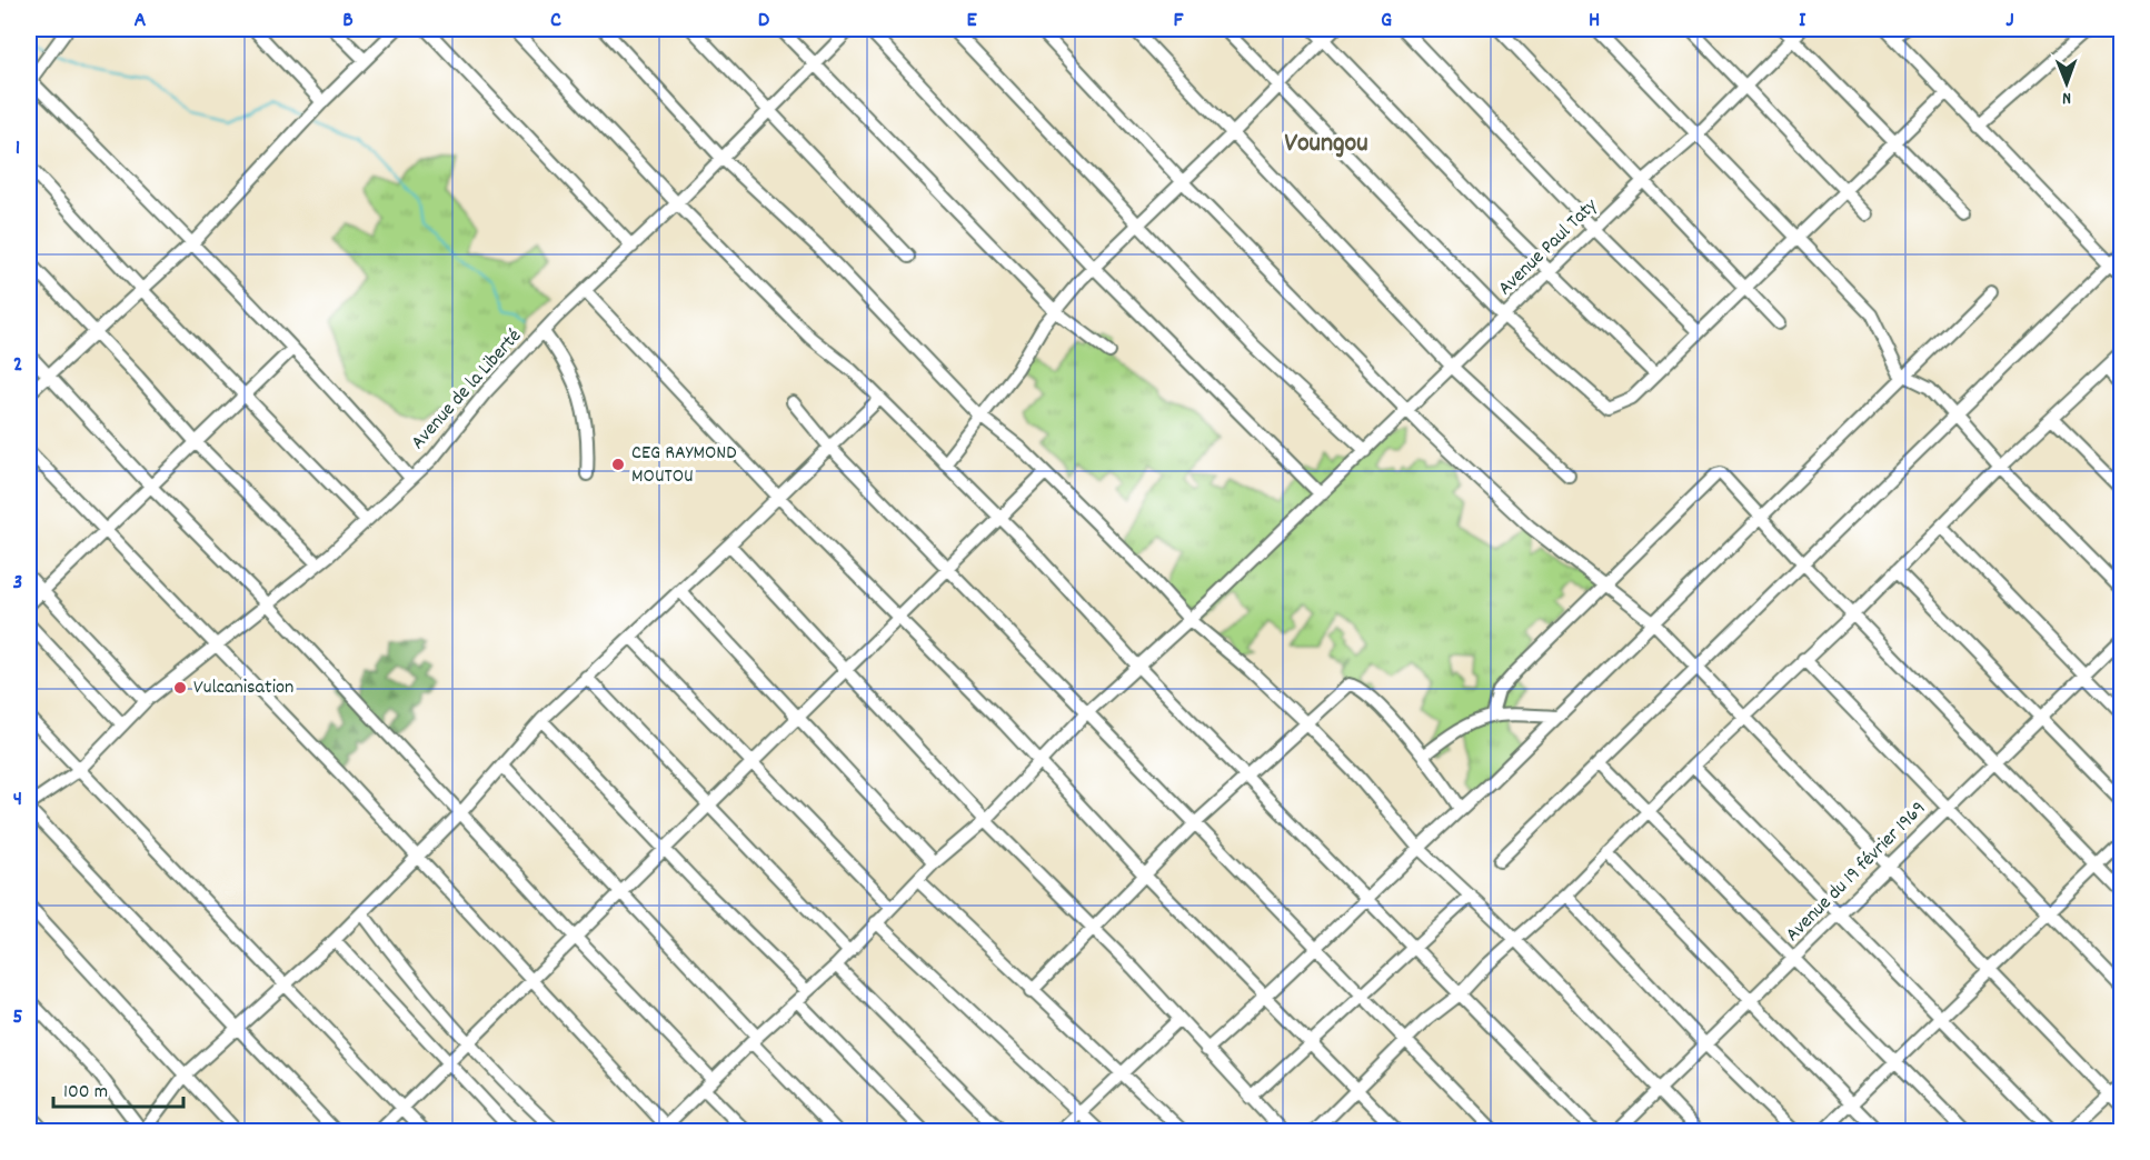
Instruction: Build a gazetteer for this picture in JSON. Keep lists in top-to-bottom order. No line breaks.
{"streets":{"street":["Avenue Paul Taty","Avenue de la Liberté","Avenue du 19 février 1969"]},"districts":["Voungou"],"places":["CEG RAYMOND MOUTOU","Vulcanisation"],"scale_bar":"100 m","north":"bottom","grid":{"columns":["A","B","C","D","E","F","G","H","I","J"],"rows":["1","2","3","4","5"]}}
